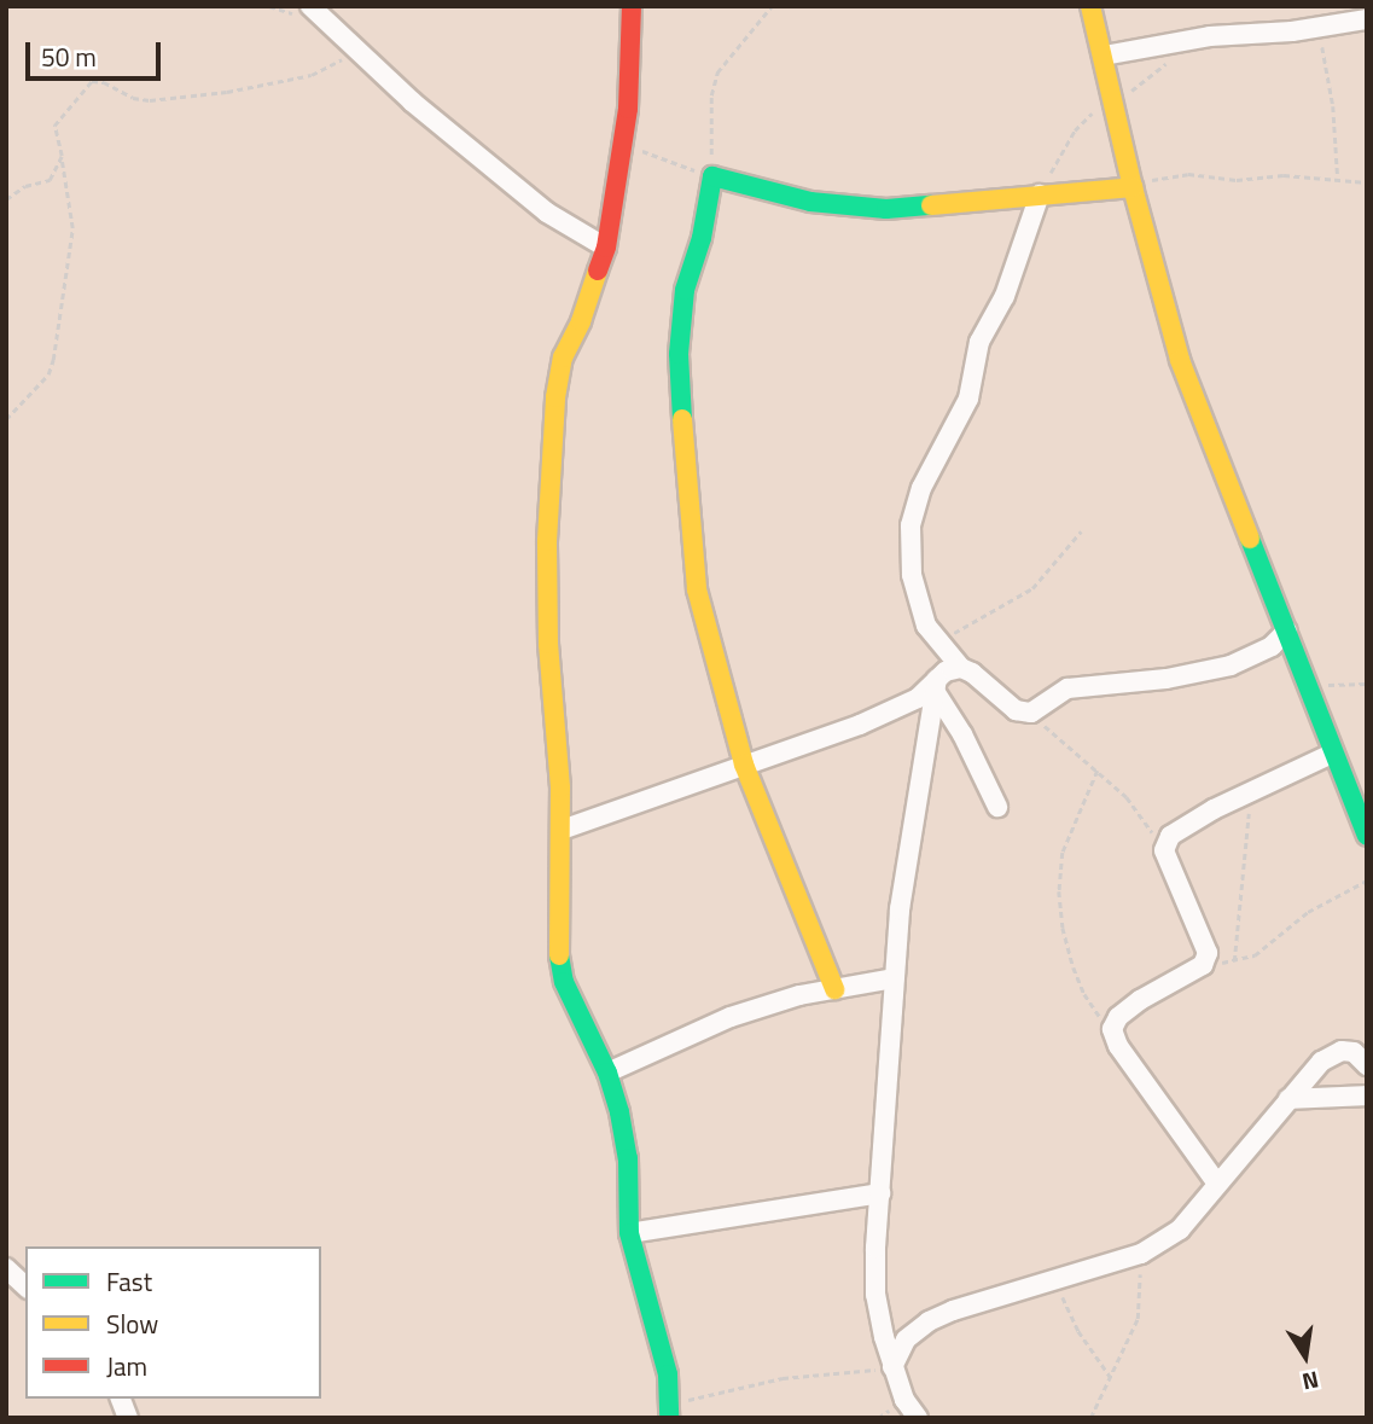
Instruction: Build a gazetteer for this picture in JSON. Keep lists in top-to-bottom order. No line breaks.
{"legend":["Fast","Slow","Jam"],"scale_bar":"50 m","north":"bottom"}
